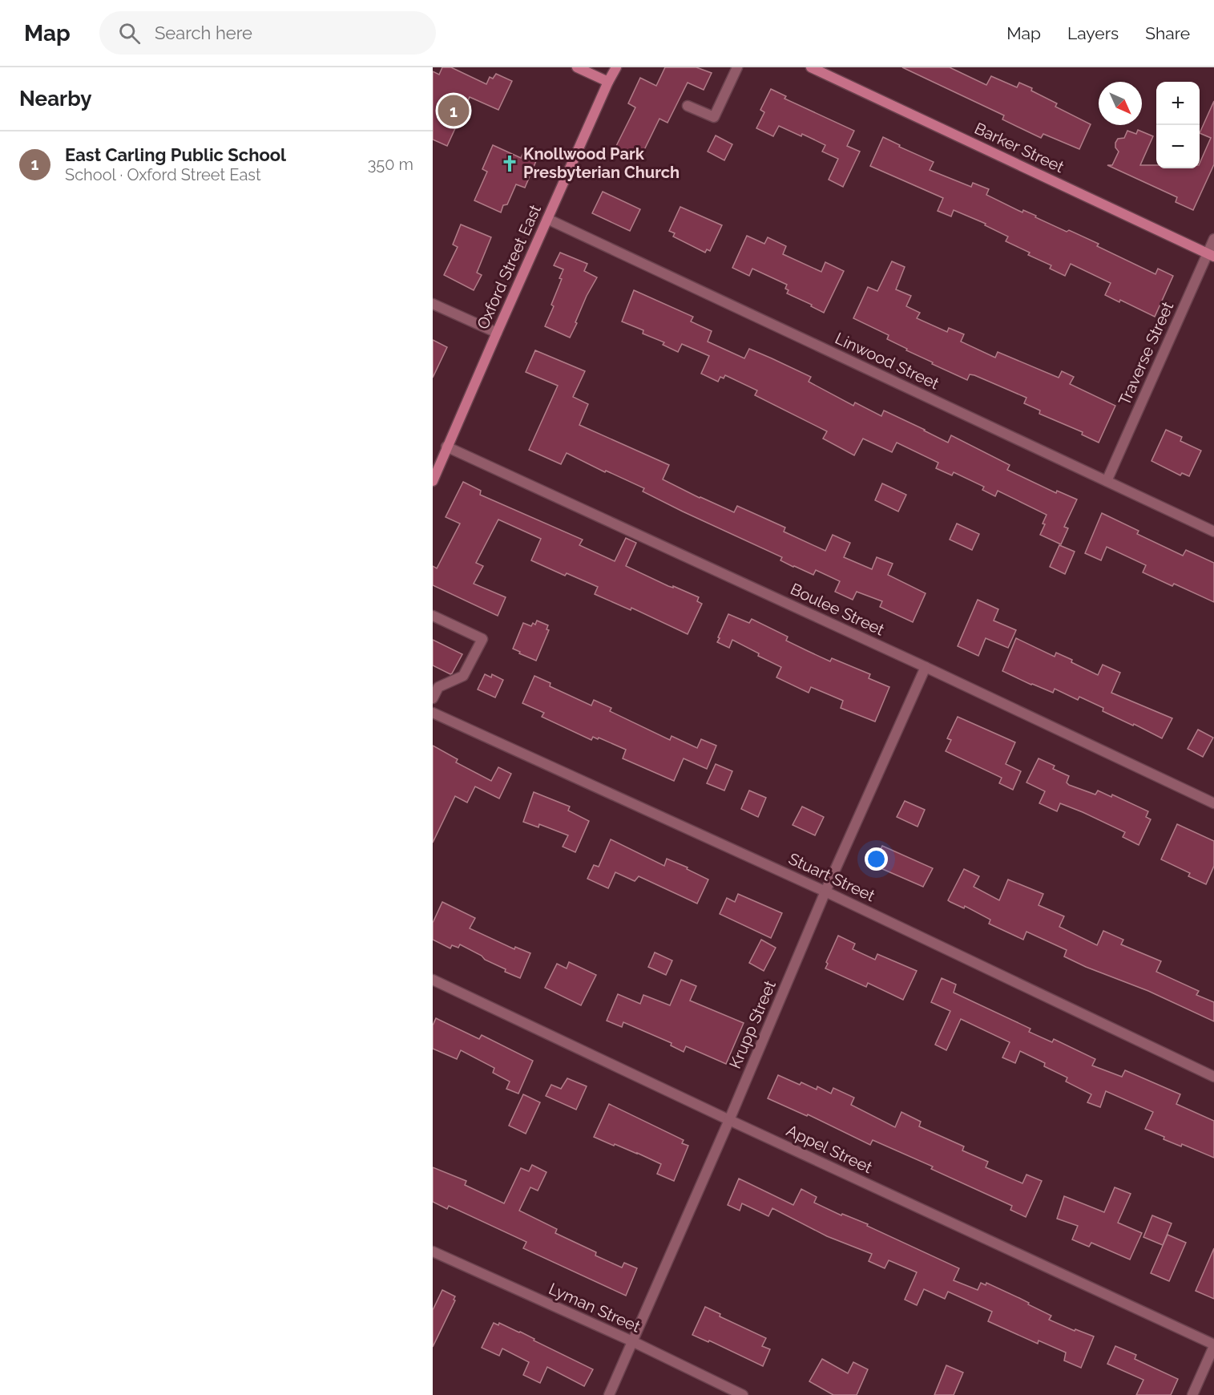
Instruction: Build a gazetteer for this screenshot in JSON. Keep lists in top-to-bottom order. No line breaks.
{"streets":{"street":["Barker Street","Oxford Street East","Traverse Street","Linwood Street","Boulee Street","Stuart Street","Krupp Street","Appel Street","Lyman Street"]},"crossings":[["Barker Street","Traverse Street"],["Oxford Street East","Linwood Street"],["Oxford Street East","Boulee Street"],["Traverse Street","Linwood Street"],["Boulee Street","Krupp Street"],["Stuart Street","Krupp Street"],["Krupp Street","Appel Street"],["Krupp Street","Lyman Street"]],"places":{"church":["Knollwood Park Presbyterian Church"]},"north":"bottom right","page":{"header":"Map","search":"Search here","nav":["Map","Layers","Share"],"heading":"Nearby","map_buttons":["+","−"],"pins":"1","list":[{"mark":"1","name":"East Carling Public School","note":"School · Oxford Street East","value":"350 m"}]}}
